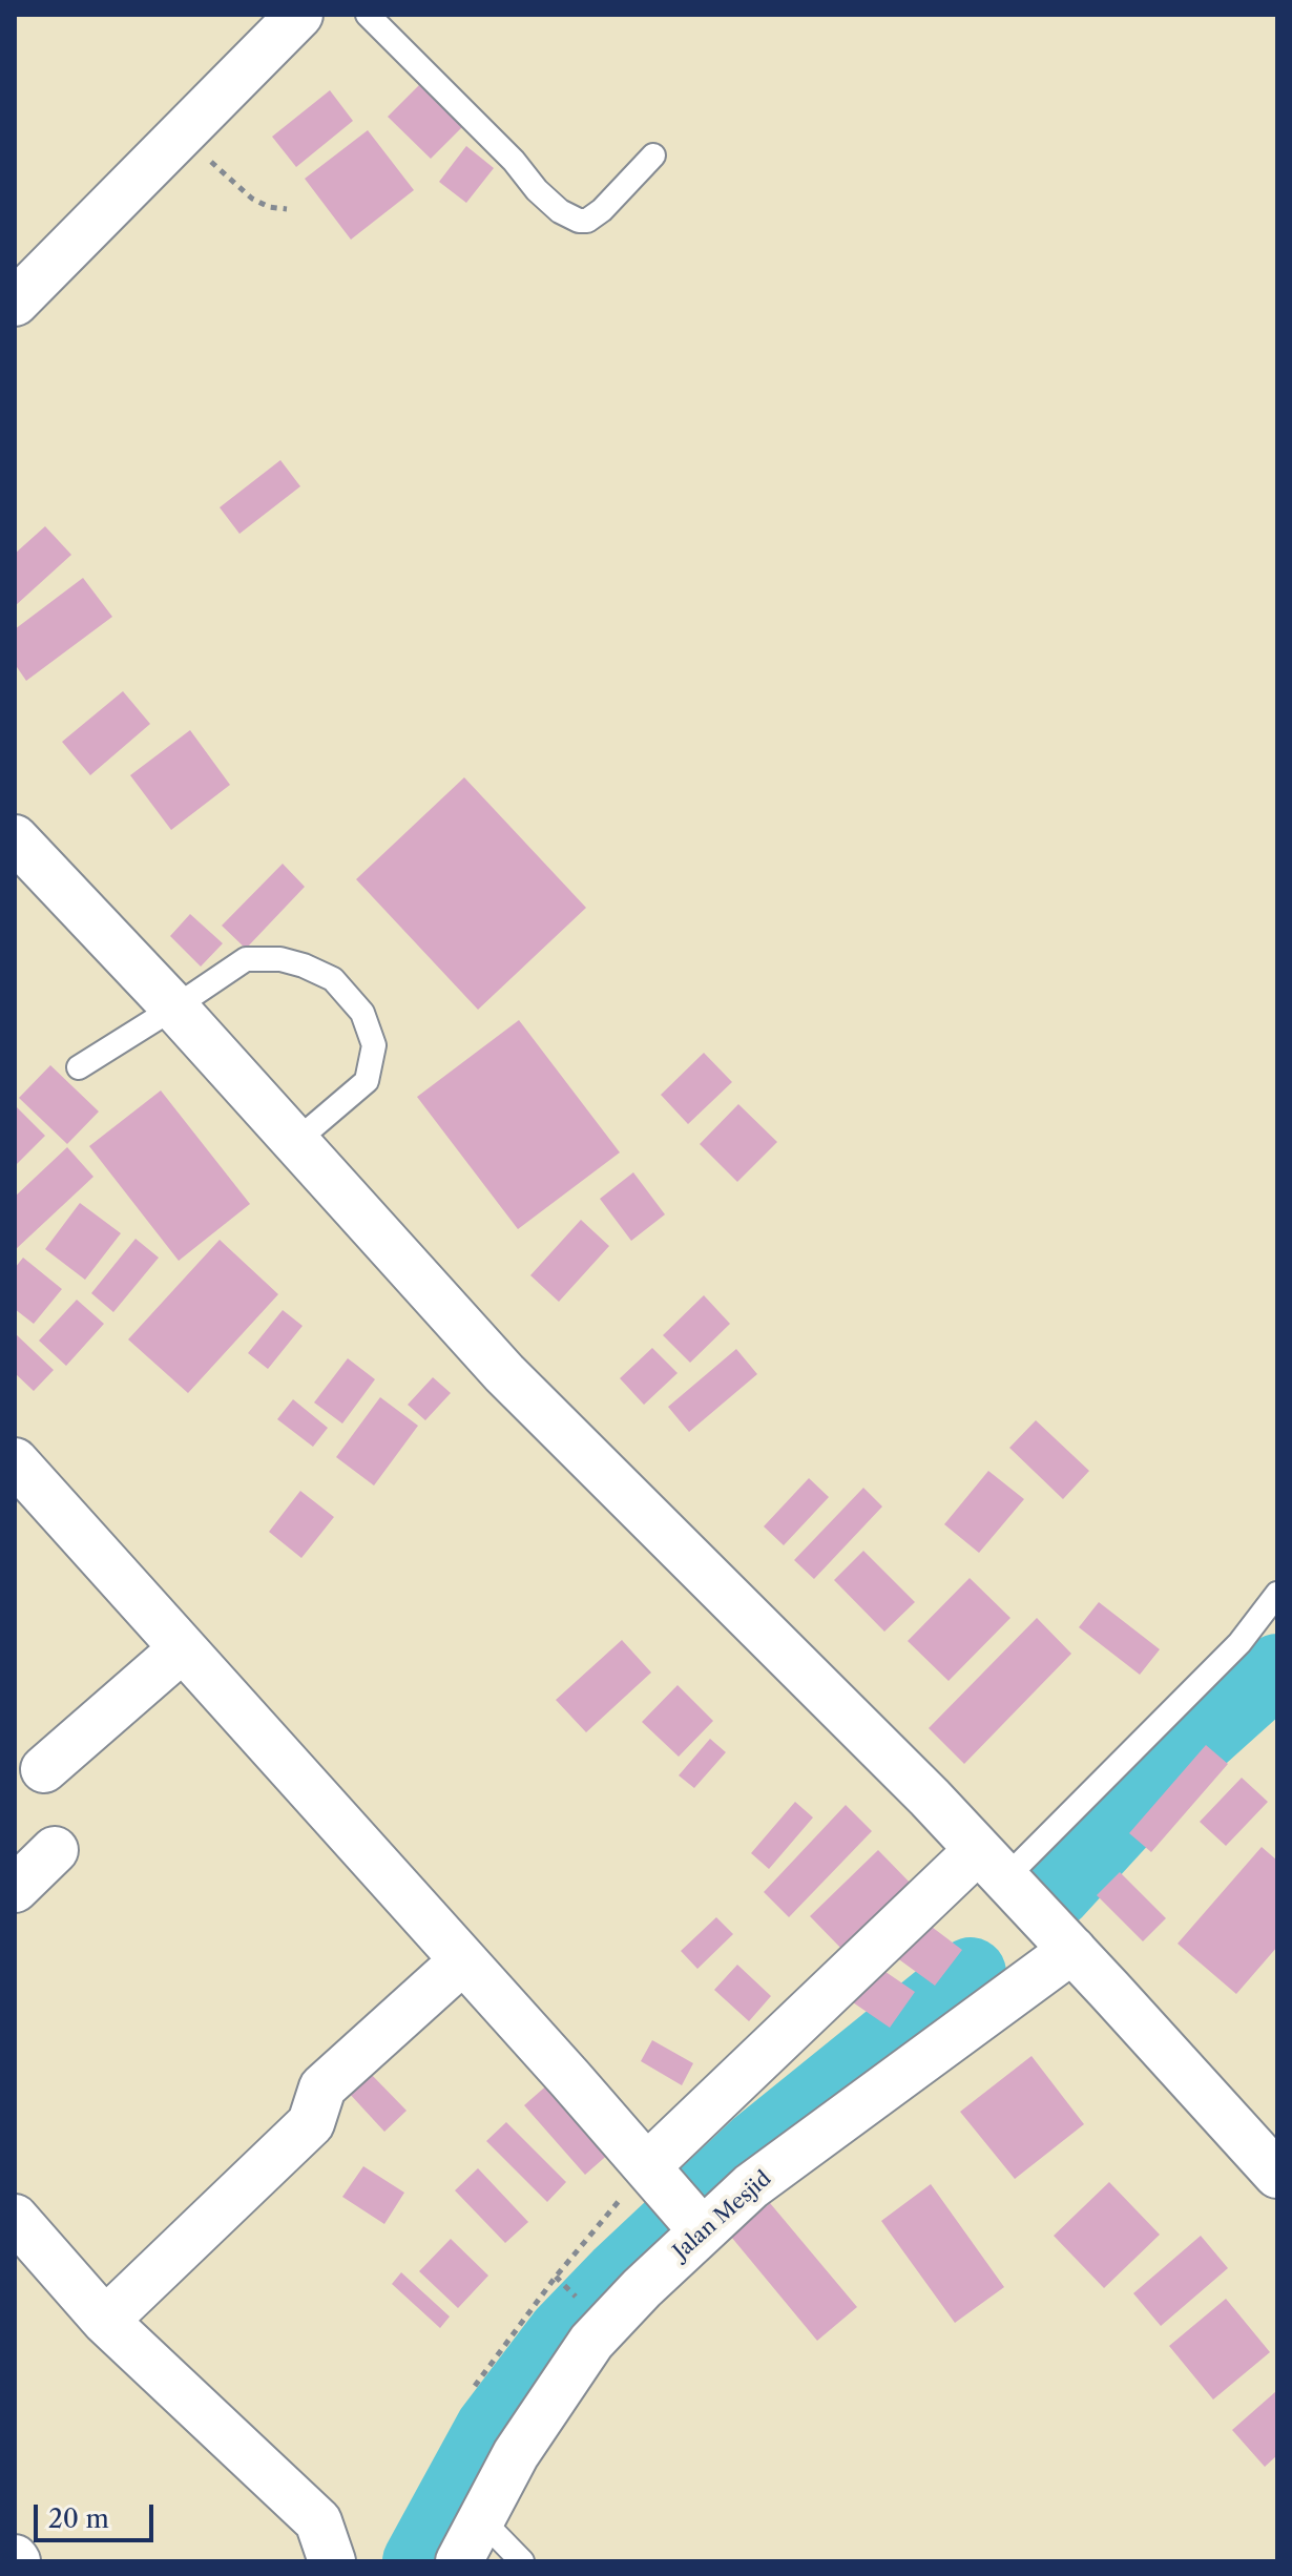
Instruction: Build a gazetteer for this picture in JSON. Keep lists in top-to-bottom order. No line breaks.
{"streets":{"main road":["Jalan Mesjid"]},"scale_bar":"20 m"}
